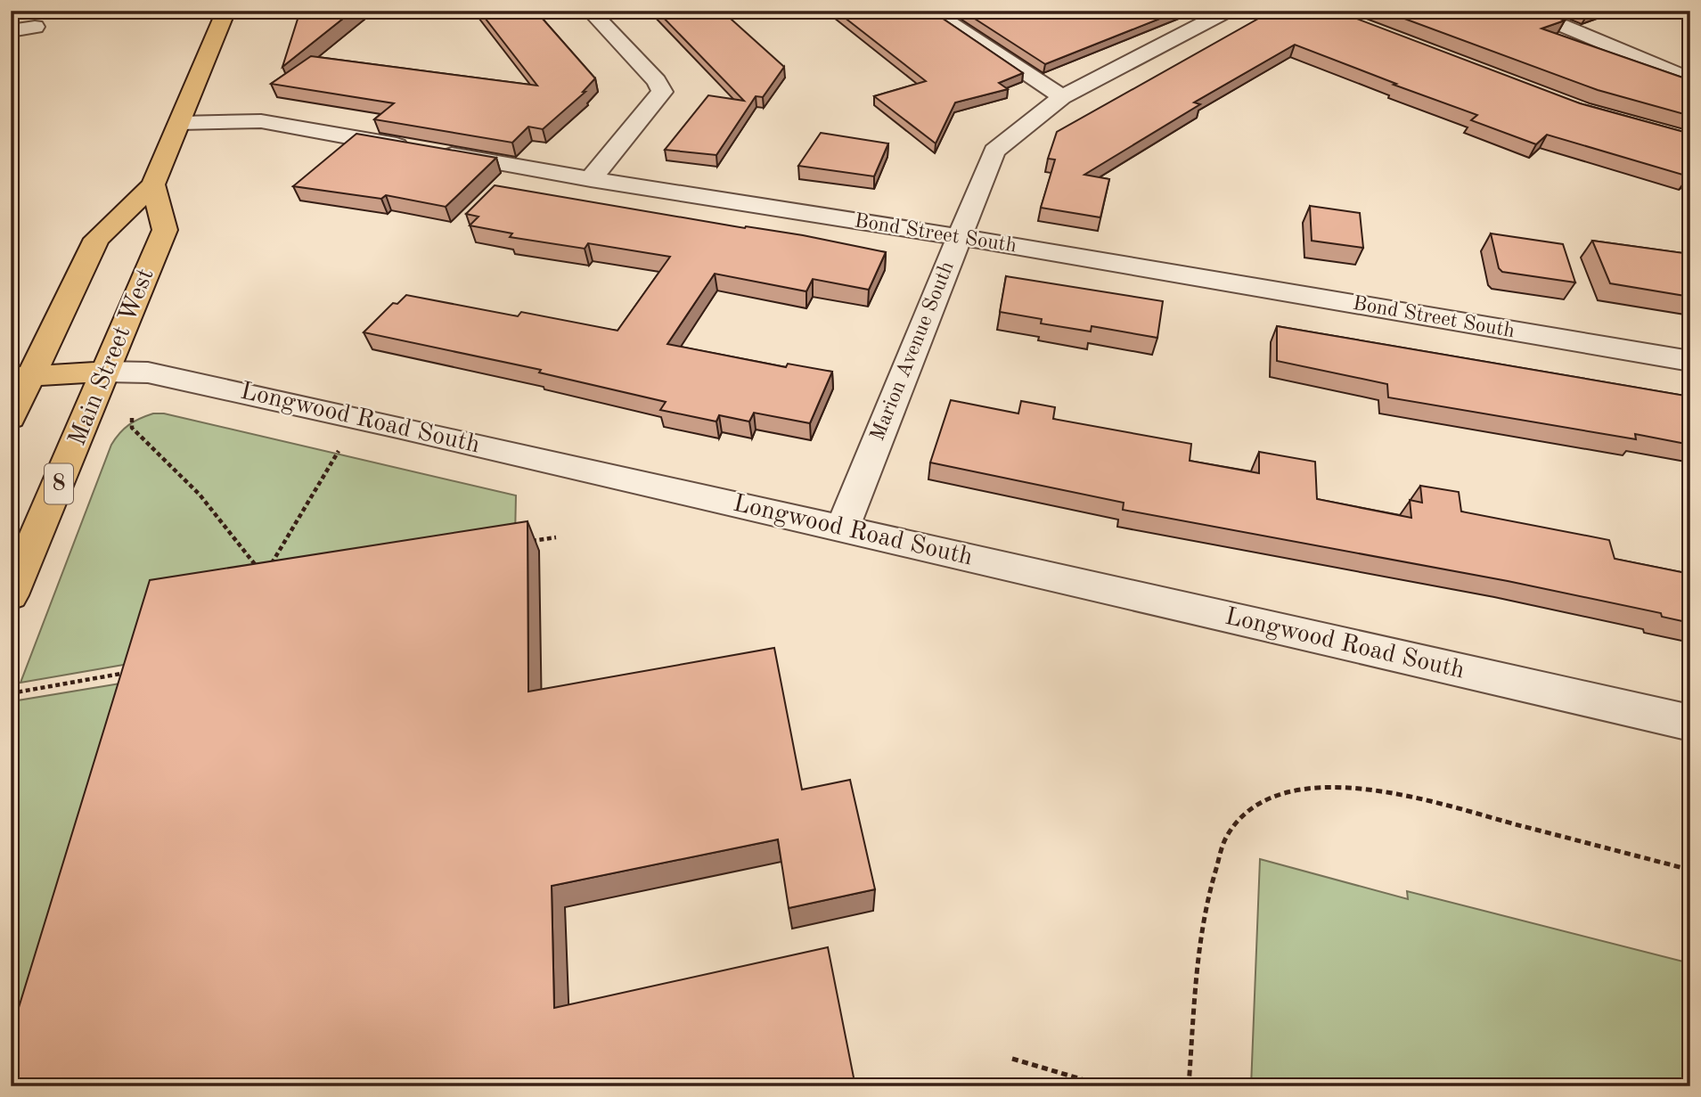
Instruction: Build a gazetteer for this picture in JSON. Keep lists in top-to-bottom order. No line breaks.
{"streets":{"main road":["Main Street West","Longwood Road South","8"],"street":["Bond Street South","Marion Avenue South"]},"crossings":[["Bond Street South","Marion Avenue South"],["Marion Avenue South","Longwood Road South"],["Main Street West","Longwood Road South"]]}
